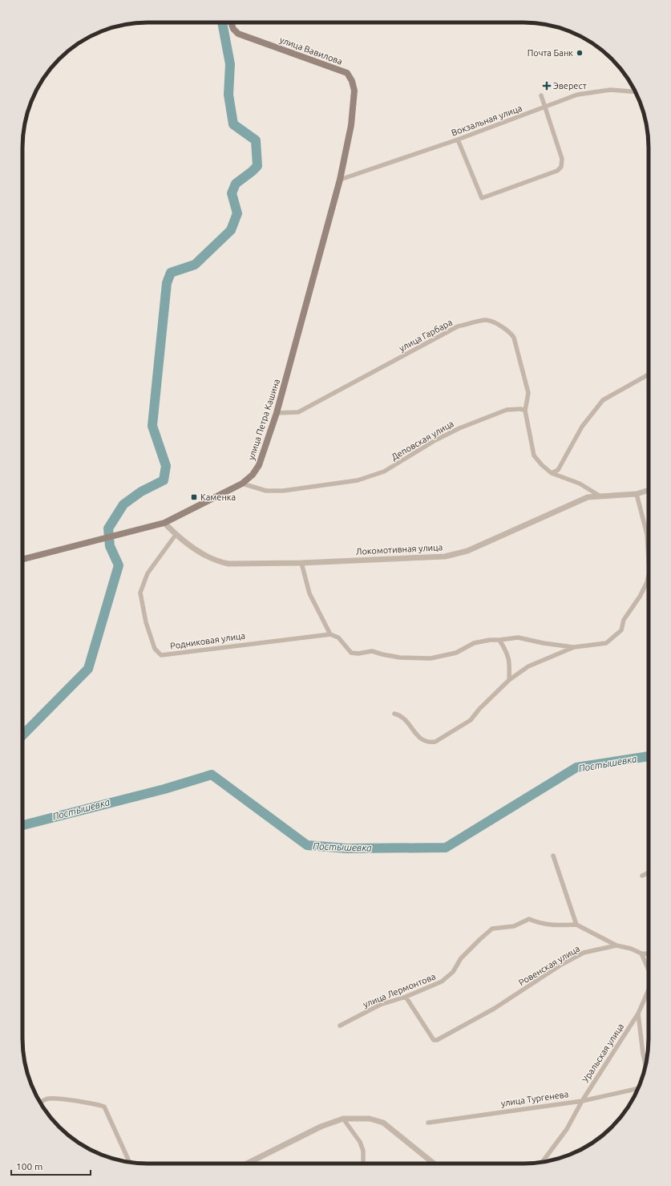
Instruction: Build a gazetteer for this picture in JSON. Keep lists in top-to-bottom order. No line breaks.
{"streets":{"main road":["улица Вавилова","улица Петра Кашина"],"street":["Вокзальная улица","улица Гарбара","Деповская улица","Локомотивная улица","Родниковая улица","Ровенская улица","улица Лермонтова","Уральская улица","улица Тургенева"]},"crossings":[["улица Вавилова","Вокзальная улица"],["улица Вавилова","улица Петра Кашина"],["Вокзальная улица","улица Петра Кашина"],["улица Гарбара","улица Петра Кашина"],["улица Гарбара","Деповская улица"],["улица Петра Кашина","Деповская улица"],["улица Петра Кашина","Локомотивная улица"],["Локомотивная улица","Родниковая улица"],["Ровенская улица","улица Лермонтова"],["Уральская улица","улица Тургенева"]],"water":["Постышевка"],"places":{"other":["Почта Банк"],"health":["Эверест"],"transit":["Каменка"]},"scale_bar":"100 m"}
